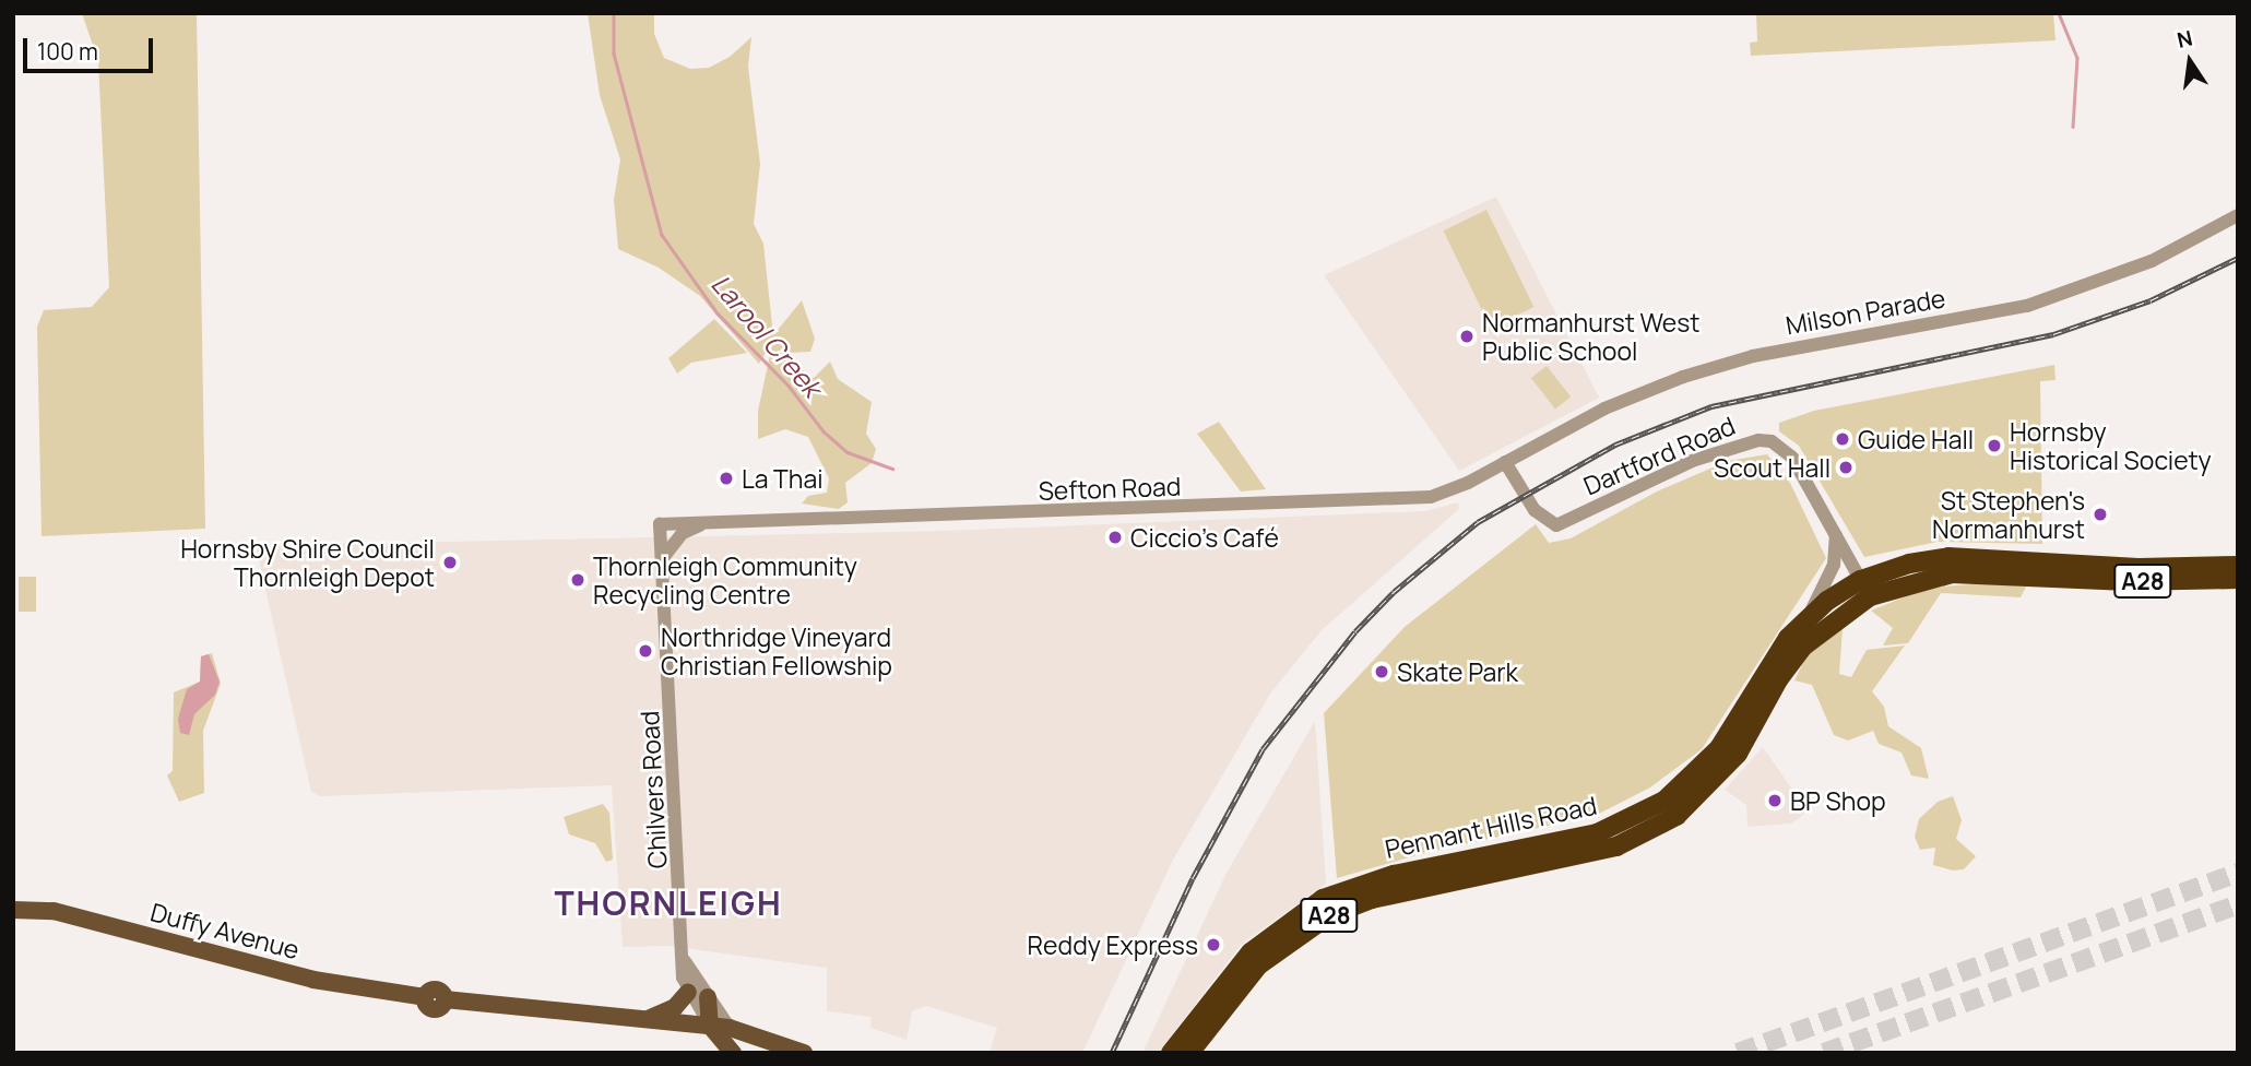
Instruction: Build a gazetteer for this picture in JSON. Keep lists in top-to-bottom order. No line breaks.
{"streets":{"highway":["A28","Pennant Hills Road"],"main road":["Duffy Avenue"],"street":["Milson Parade","Dartford Road","Sefton Road","Chilvers Road"]},"crossings":[["Milson Parade","Dartford Road"],["Milson Parade","Sefton Road"],["Dartford Road","Sefton Road"],["Dartford Road","Pennant Hills Road"],["Sefton Road","Chilvers Road"]],"districts":["THORNLEIGH"],"water":["Larool Creek"],"places":["Normanhurst West Public School","Guide Hall","Hornsby Historical Society","Scout Hall","La Thai","St Stephen's Normanhurst","Ciccio's Café","Hornsby Shire Council Thornleigh Depot","Thornleigh Community Recycling Centre","Northridge Vineyard Christian Fellowship","Skate Park","BP Shop","Reddy Express"],"scale_bar":"100 m","north":"top"}
